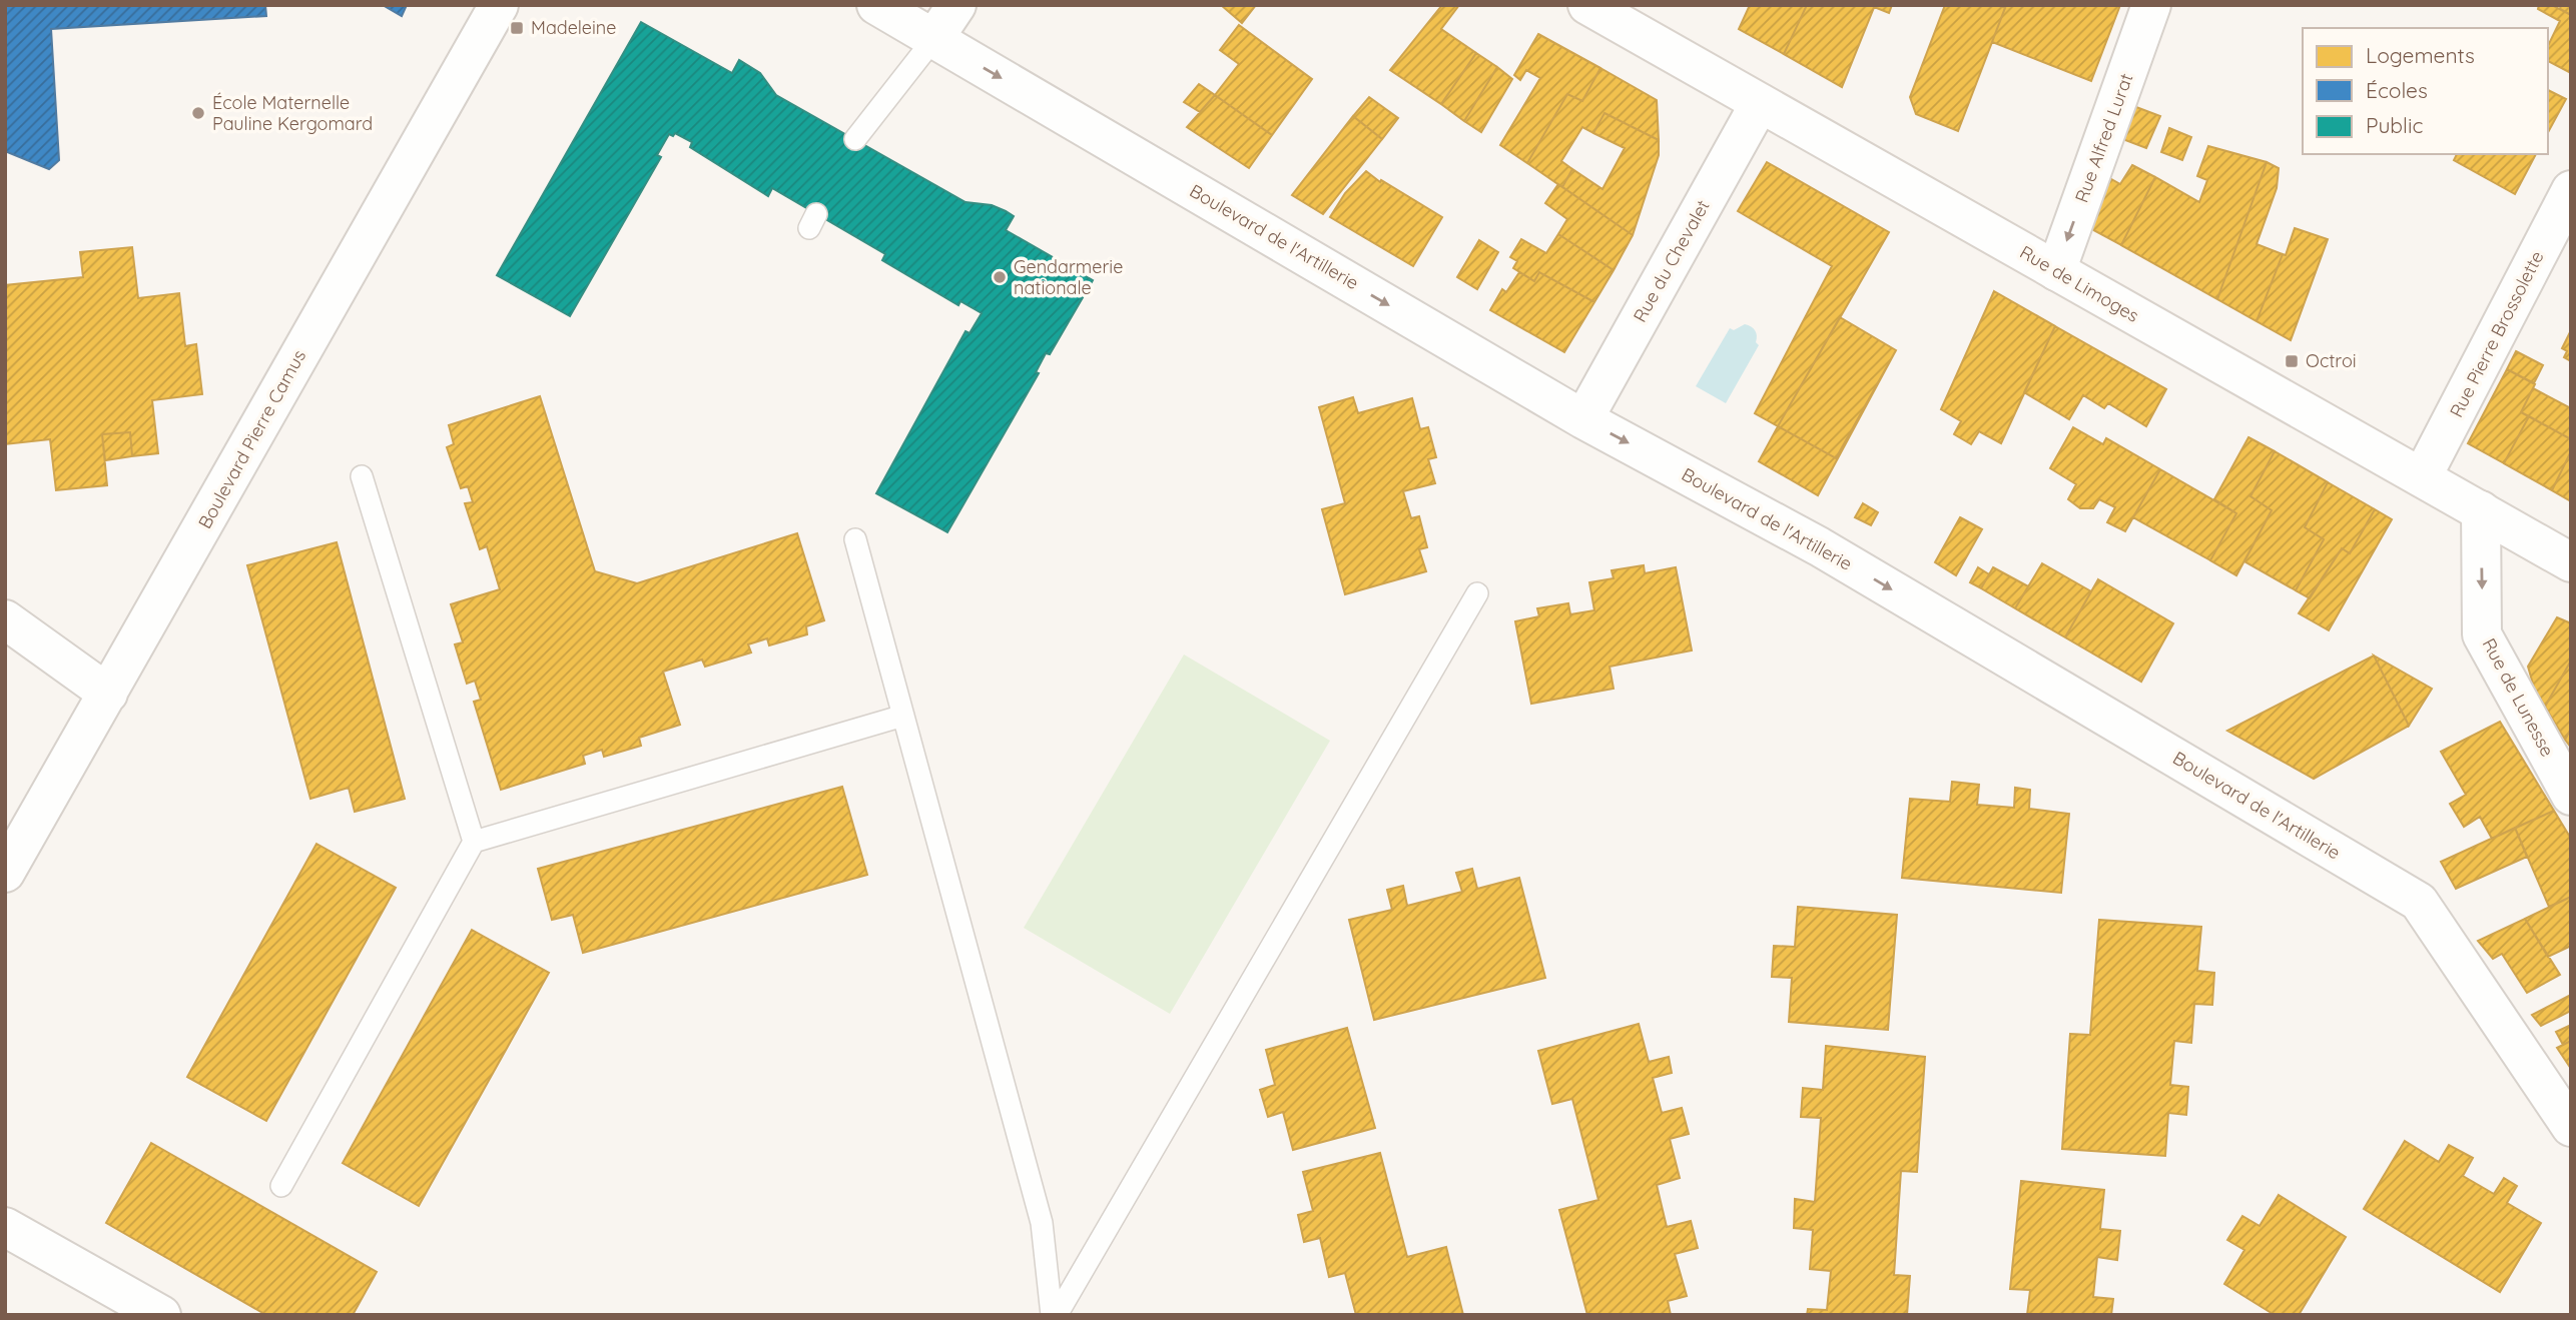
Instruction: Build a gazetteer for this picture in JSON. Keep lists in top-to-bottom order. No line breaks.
{"streets":{"street":["Rue Alfred Lurat","Boulevard de l'Artillerie","Rue du Chevalet","Rue de Limoges","Rue Pierre Brossolette","Boulevard Pierre Camus","Rue de Lunesse"]},"crossings":[["Rue Alfred Lurat","Rue de Limoges"],["Boulevard de l'Artillerie","Rue du Chevalet"],["Rue du Chevalet","Rue de Limoges"],["Rue de Limoges","Rue Pierre Brossolette"],["Rue de Limoges","Rue de Lunesse"]],"one_way":["Rue Alfred Lurat","Boulevard de l'Artillerie","Rue de Lunesse"],"places":{"transit":["Madeleine","Octroi"],"other":["École Maternelle Pauline Kergomard","Gendarmerie nationale"]},"legend":["Logements","Écoles","Public"]}
